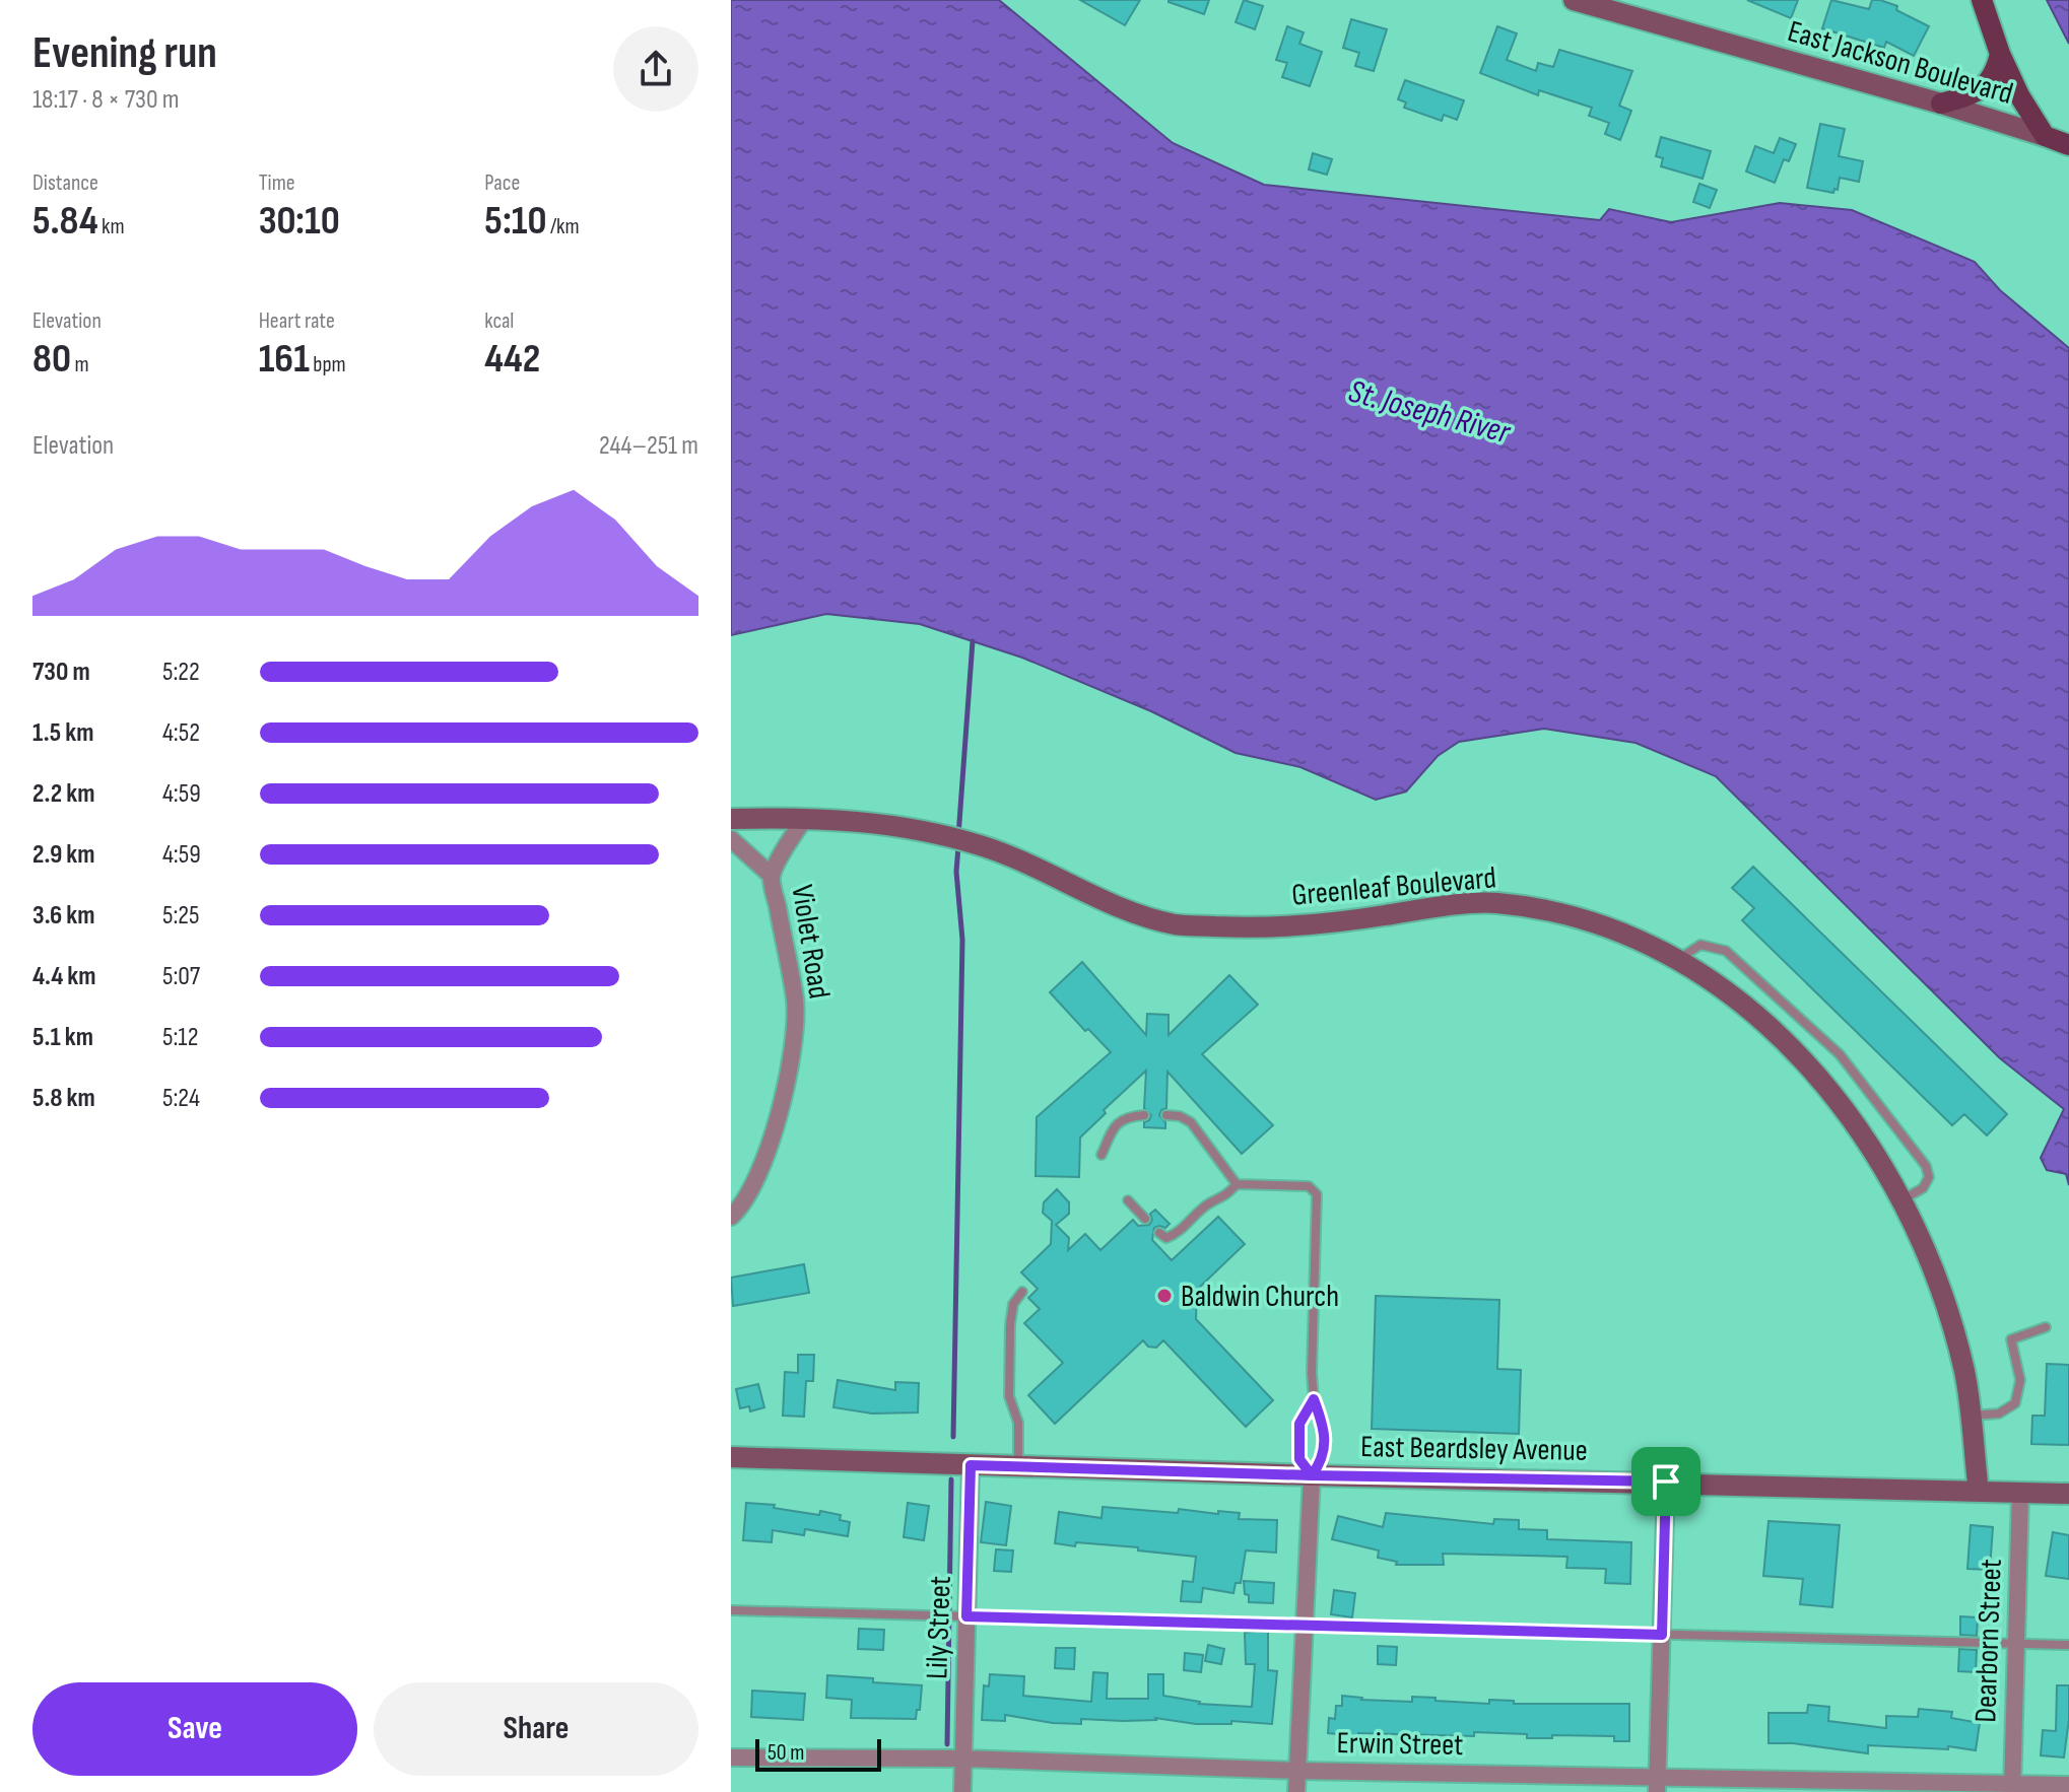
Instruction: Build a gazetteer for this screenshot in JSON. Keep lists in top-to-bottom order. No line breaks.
{"streets":{"main road":["East Jackson Boulevard"],"street":["Greenleaf Boulevard","Violet Road","East Beardsley Avenue","Lily Street","Dearborn Street","Erwin Street"]},"crossings":[["Greenleaf Boulevard","Violet Road"],["Greenleaf Boulevard","East Beardsley Avenue"],["East Beardsley Avenue","Lily Street"],["East Beardsley Avenue","Dearborn Street"],["Lily Street","Erwin Street"],["Dearborn Street","Erwin Street"]],"water":["St. Joseph River"],"places":["Baldwin Church"],"scale_bar":"50 m","page":{"heading":["Evening run","18:17 · 8 × 730 m"],"stats":[["Distance","5.84 km"],["Time","30:10"],["Pace","5:10 /km"],["Elevation","80 m"],["Heart rate","161 bpm"],["kcal","442"]],"chart":["Elevation","244–251 m"],"list":[{"name":"730 m","note":"5:22"},{"name":"1.5 km","note":"4:52"},{"name":"2.2 km","note":"4:59"},{"name":"2.9 km","note":"4:59"},{"name":"3.6 km","note":"5:25"},{"name":"4.4 km","note":"5:07"},{"name":"5.1 km","note":"5:12"},{"name":"5.8 km","note":"5:24"}],"buttons":["Save","Share"],"scale":"50 m"}}
